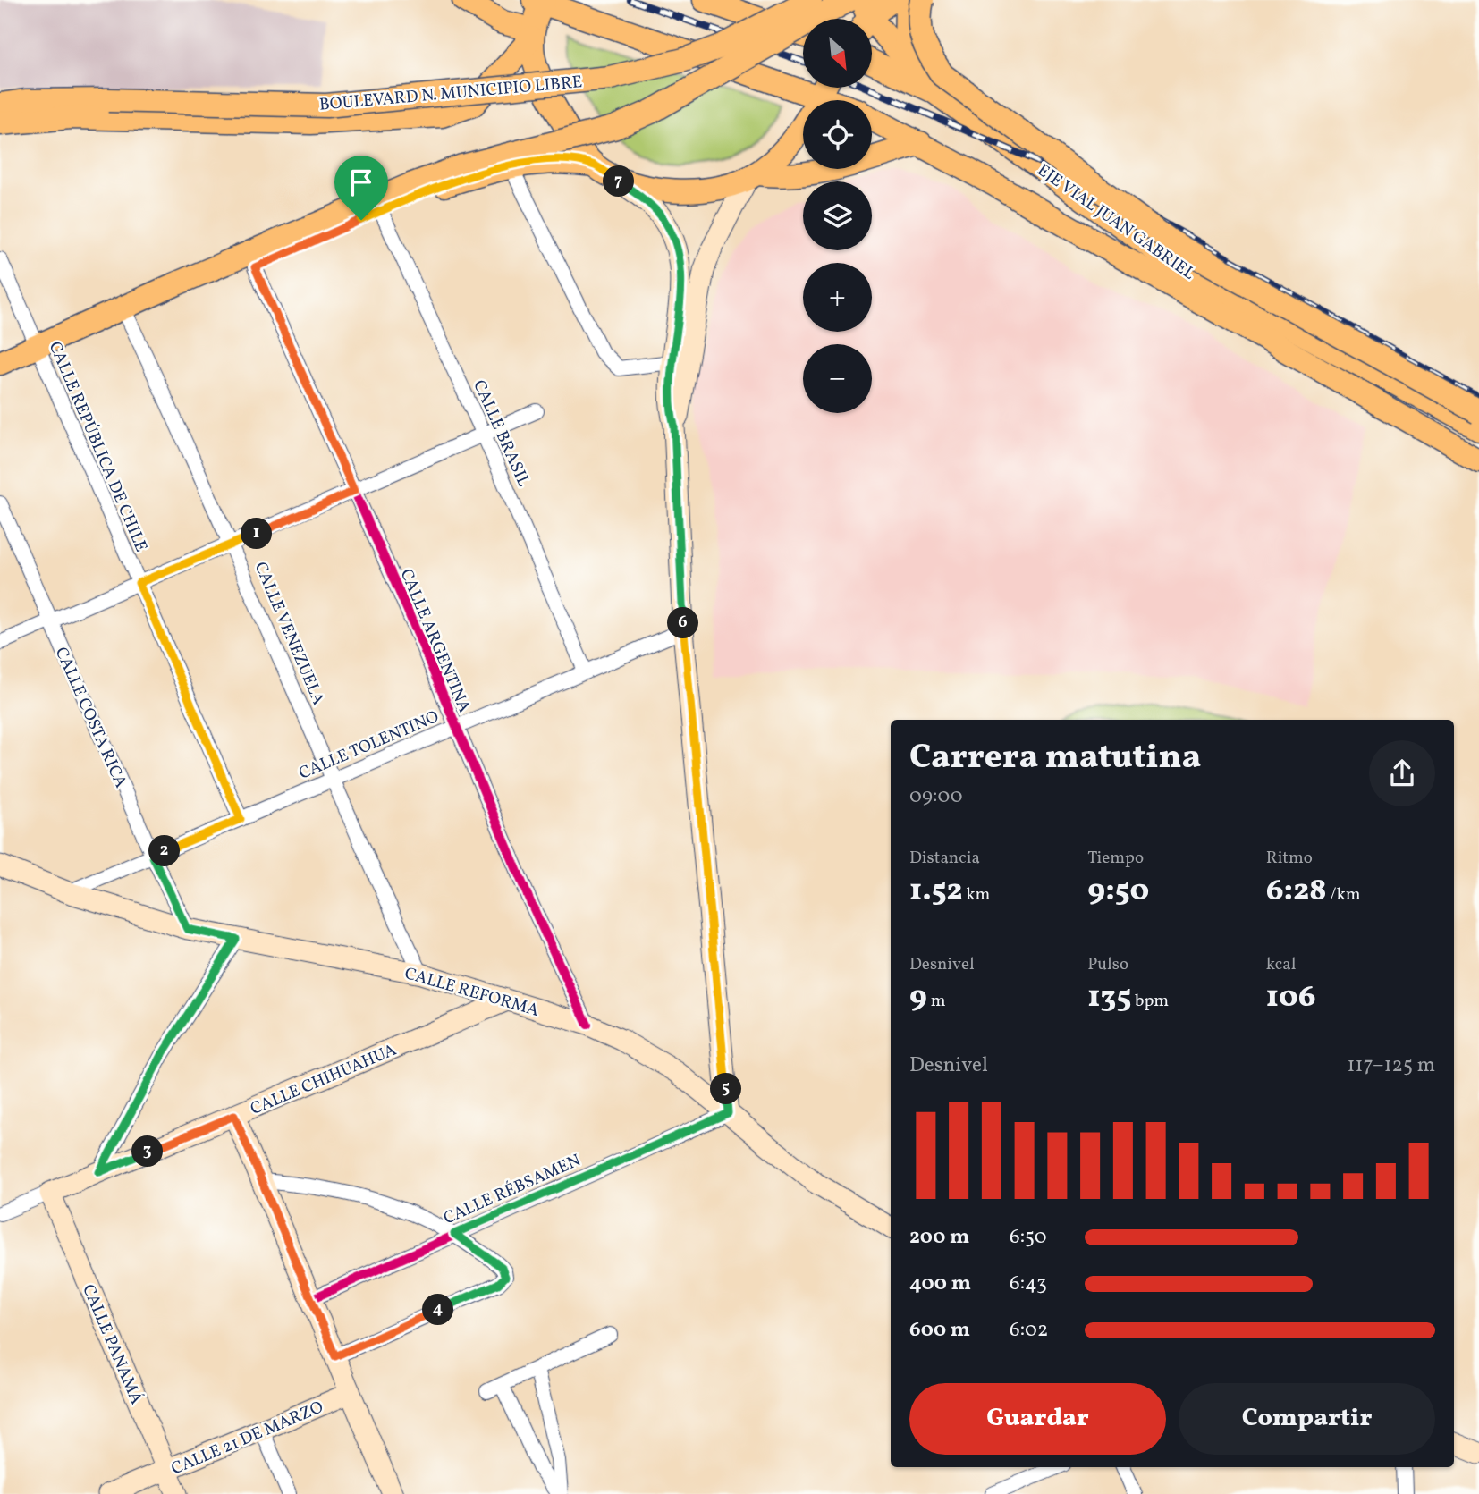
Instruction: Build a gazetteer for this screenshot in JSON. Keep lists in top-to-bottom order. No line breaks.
{"streets":{"main road":["BOULEVARD N. MUNICIPIO LIBRE","EJE VIAL JUAN GABRIEL"],"street":["CALLE BRASIL","CALLE REPÚBLICA DE CHILE","CALLE VENEZUELA","CALLE ARGENTINA","CALLE COSTA RICA","CALLE TOLENTINO","CALLE REFORMA","CALLE CHIHUAHUA","CALLE RÉBSAMEN","CALLE PANAMÁ","CALLE 21 DE MARZO"]},"crossings":[["CALLE BRASIL","CALLE TOLENTINO"],["CALLE REPÚBLICA DE CHILE","CALLE TOLENTINO"],["CALLE VENEZUELA","CALLE TOLENTINO"],["CALLE VENEZUELA","CALLE REFORMA"],["CALLE ARGENTINA","CALLE TOLENTINO"],["CALLE ARGENTINA","CALLE REFORMA"],["CALLE COSTA RICA","CALLE TOLENTINO"],["CALLE COSTA RICA","CALLE REFORMA"],["CALLE TOLENTINO","CALLE REFORMA"],["CALLE REFORMA","CALLE CHIHUAHUA"],["CALLE REFORMA","CALLE RÉBSAMEN"],["CALLE CHIHUAHUA","CALLE PANAMÁ"],["CALLE PANAMÁ","CALLE 21 DE MARZO"]],"north":"bottom right","page":{"map_buttons":["+","−"],"pins":["7","1","6","2","5","3","4"],"heading":["Carrera matutina","09:00"],"stats":[["Distancia","1.52 km"],["Tiempo","9:50"],["Ritmo","6:28 /km"],["Desnivel","9 m"],["Pulso","135 bpm"],["kcal","106"]],"chart":["Desnivel","117–125 m"],"list":[{"name":"200 m","note":"6:50"},{"name":"400 m","note":"6:43"},{"name":"600 m","note":"6:02"}],"buttons":["Guardar","Compartir"]}}
